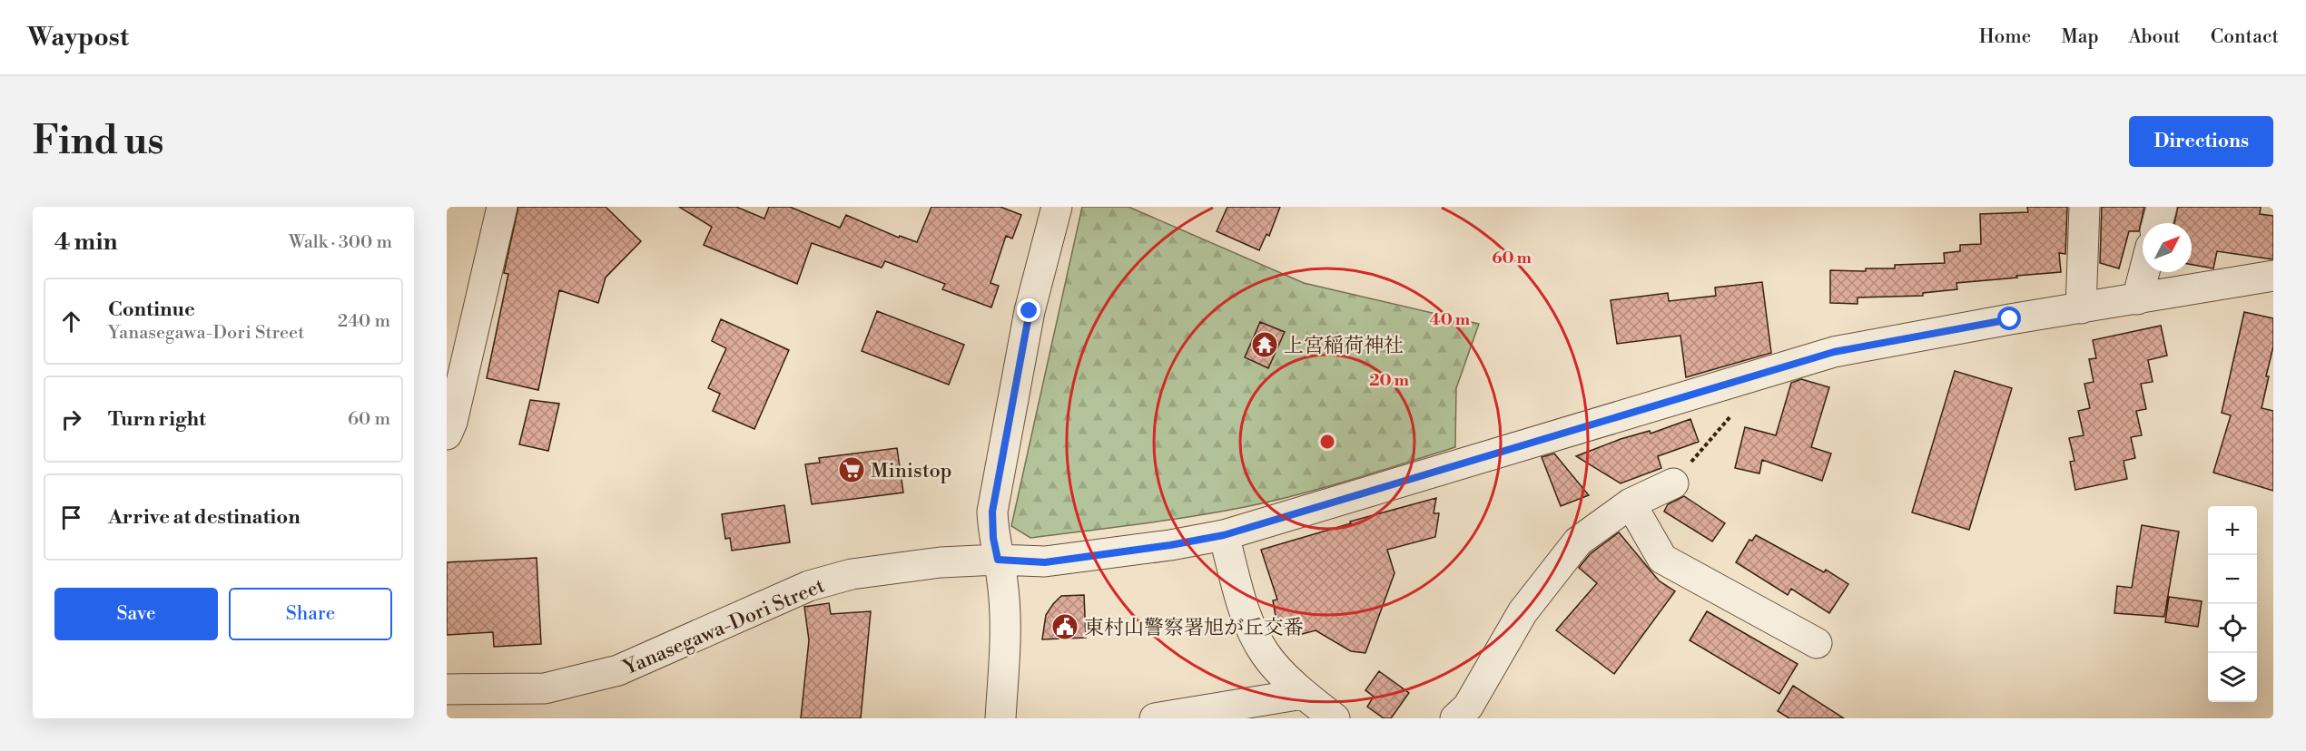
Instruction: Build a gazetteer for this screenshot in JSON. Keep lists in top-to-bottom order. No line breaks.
{"streets":{"street":["Yanasegawa-Dori Street"]},"places":{"temple":["上宮稲荷神社"],"supermarket":["Ministop"],"public building":["東村山警察署旭が丘交番"]},"north":"top right","page":{"header":"Waypost","nav":["Home","Map","About","Contact"],"buttons":["Directions",["Save","Share"]],"title":"Find us","heading":["4 min","Walk · 300 m"],"list":[["Continue","Yanasegawa-Dori Street","240 m"],["Turn right","60 m"],"Arrive at destination"],"map_buttons":["+","−"]},"rings":["60 m","40 m","20 m"]}
